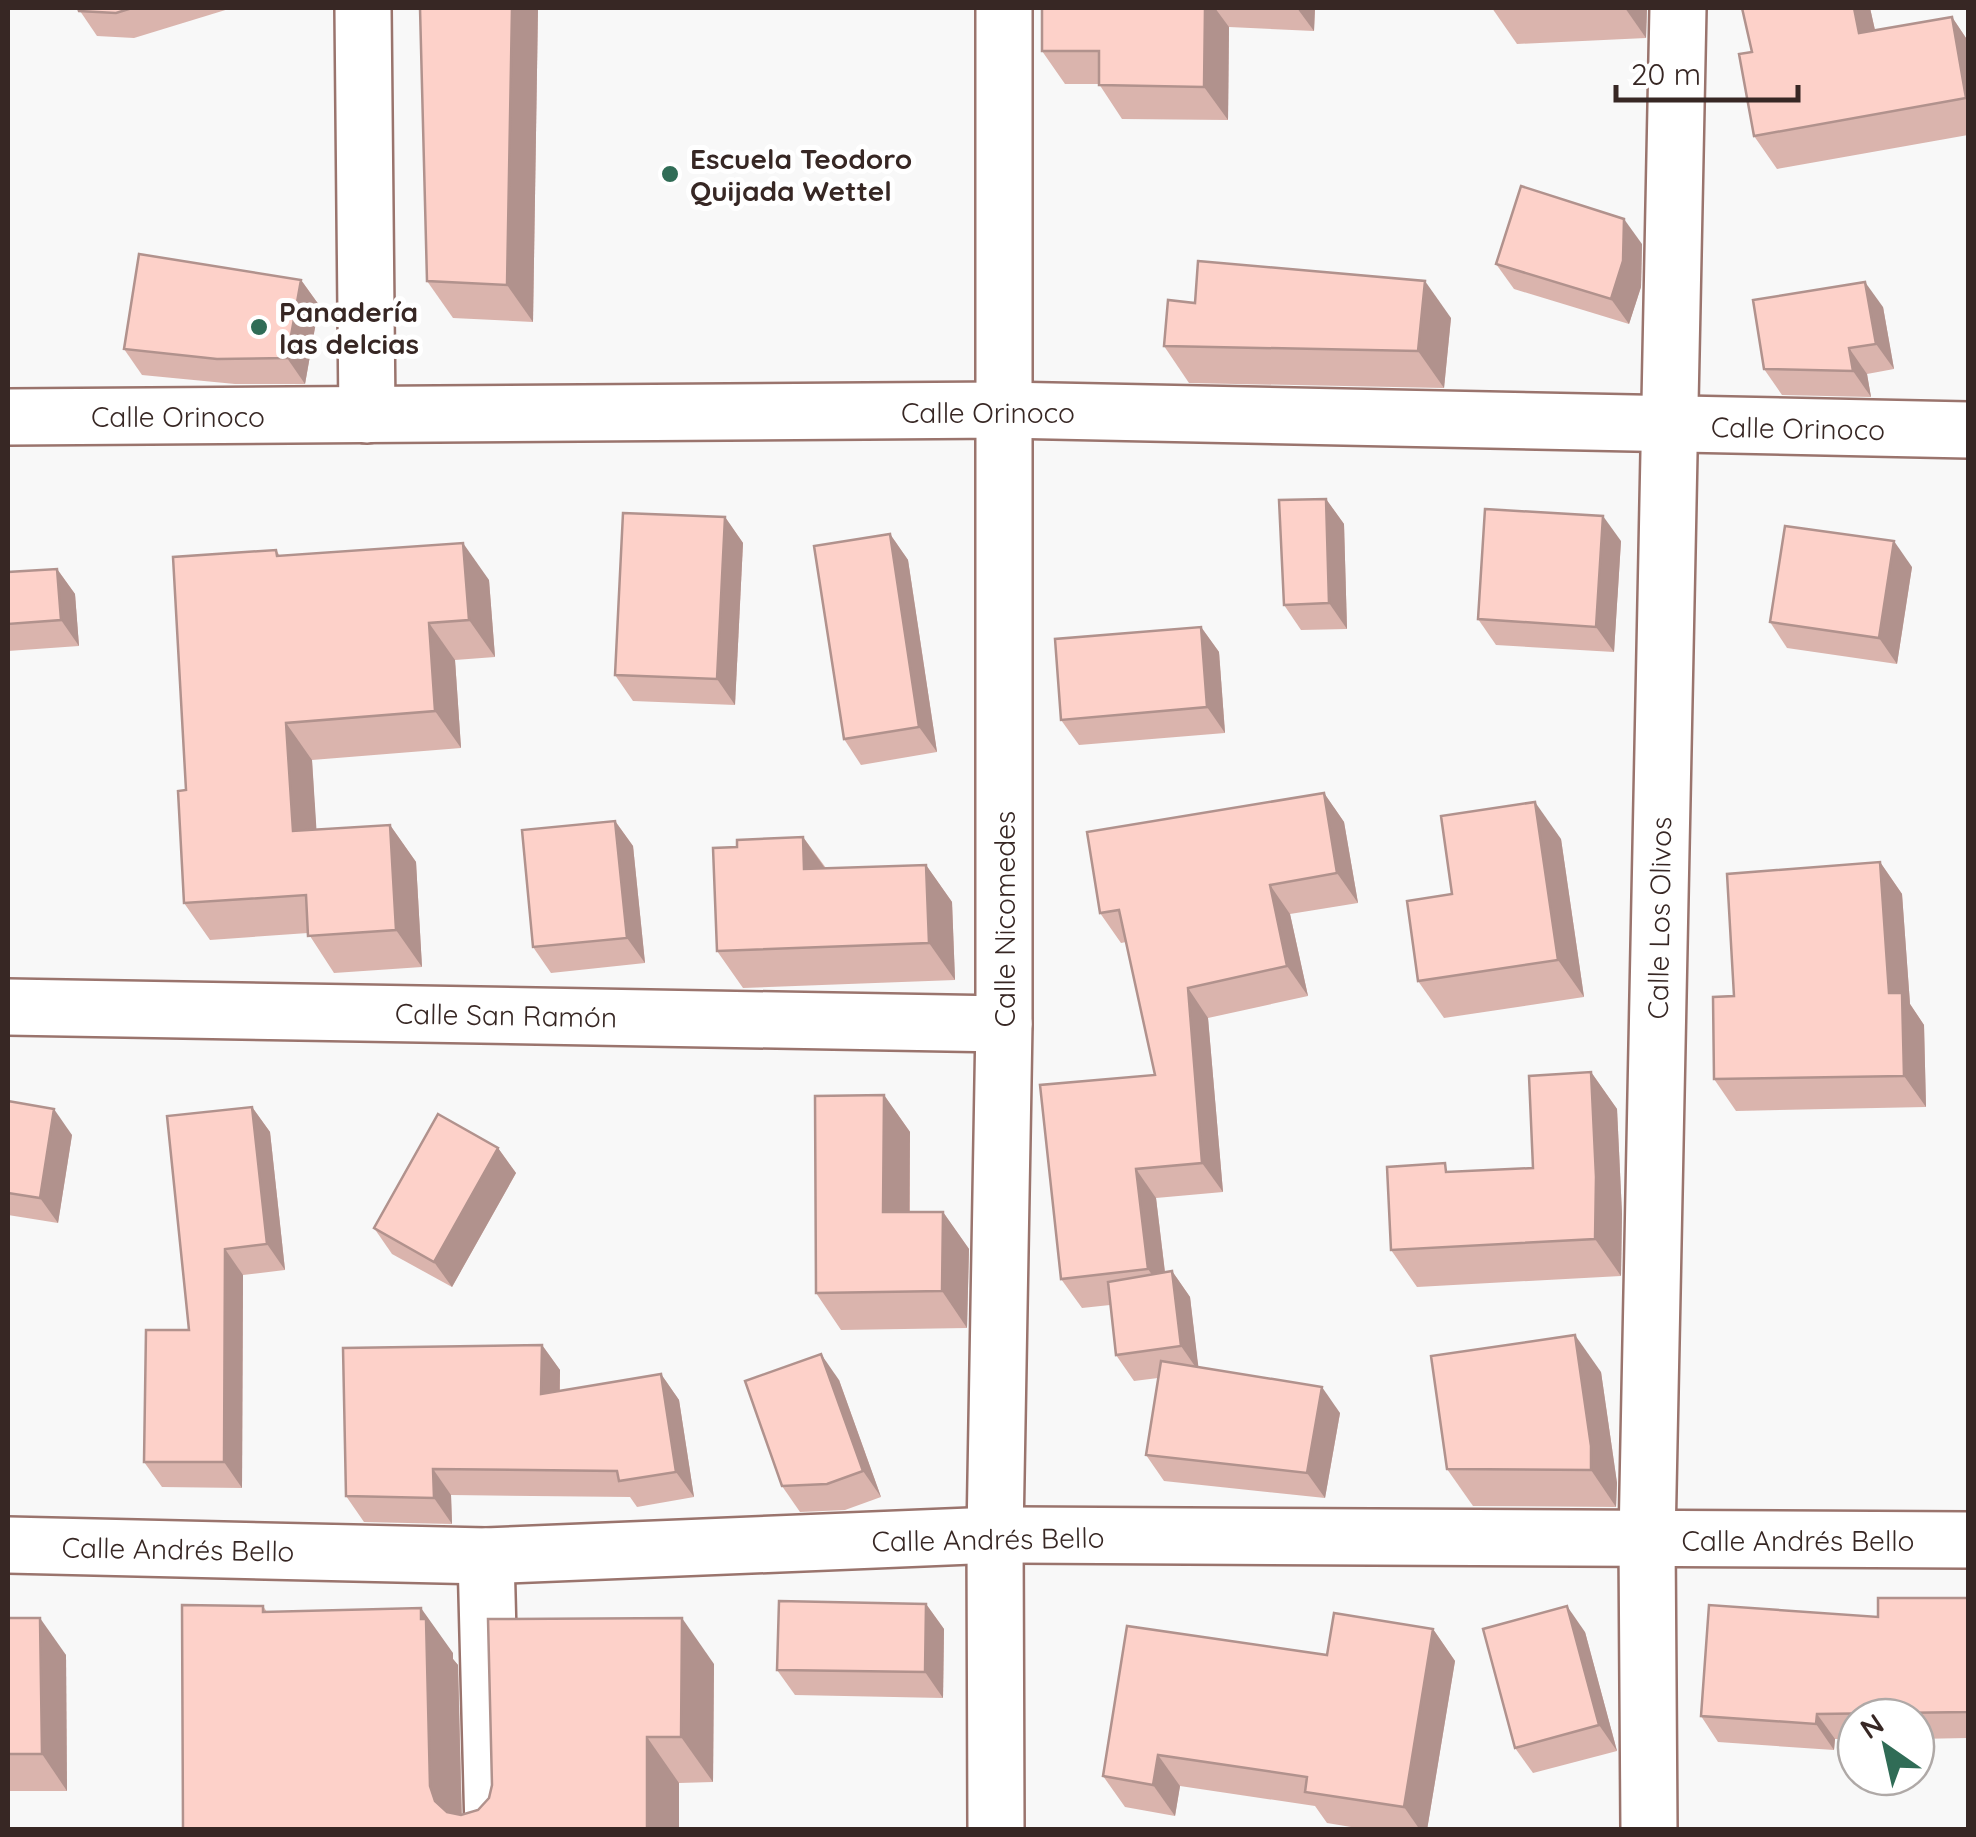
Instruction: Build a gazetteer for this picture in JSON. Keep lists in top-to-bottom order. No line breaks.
{"streets":{"street":["Calle Orinoco","Calle Los Olivos","Calle Nicomedes","Calle San Ramón","Calle Andrés Bello"]},"crossings":[["Calle Orinoco","Calle Los Olivos"],["Calle Orinoco","Calle Nicomedes"],["Calle Los Olivos","Calle Andrés Bello"],["Calle Nicomedes","Calle San Ramón"],["Calle Nicomedes","Calle Andrés Bello"]],"places":["Escuela Teodoro Quijada Wettel","Panadería las delcias"],"scale_bar":"20 m","north":"top left"}
